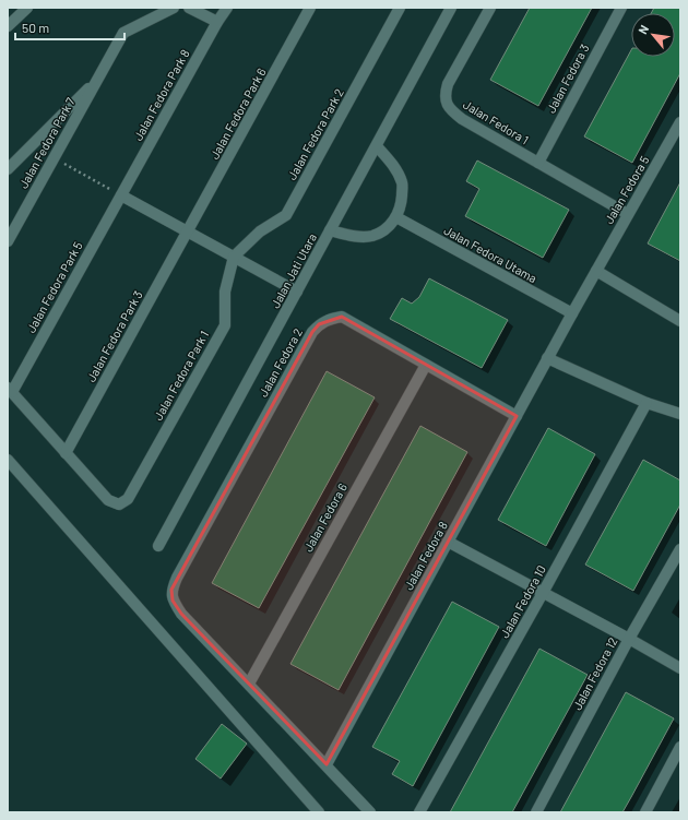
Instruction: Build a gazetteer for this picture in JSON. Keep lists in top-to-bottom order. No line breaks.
{"streets":{"street":["Jalan Fedora 3","Jalan Fedora Park 8","Jalan Fedora Park 6","Jalan Fedora 1","Jalan Fedora Park 2","Jalan Fedora Park 7","Jalan Fedora 5","Jalan Fedora Utama","Jalan Jati Utara","Jalan Fedora Park 5","Jalan Fedora Park 3","Jalan Fedora 2","Jalan Fedora Park 1","Jalan Fedora 6","Jalan Fedora 8","Jalan Fedora 10","Jalan Fedora 12"]},"crossings":[["Jalan Fedora 3","Jalan Fedora 1"],["Jalan Fedora Park 8","Jalan Fedora Park 5"],["Jalan Fedora Park 6","Jalan Fedora Park 3"],["Jalan Fedora 1","Jalan Fedora 5"],["Jalan Fedora Park 2","Jalan Fedora Park 1"],["Jalan Fedora 5","Jalan Fedora Utama"],["Jalan Fedora 5","Jalan Fedora 8"],["Jalan Fedora Utama","Jalan Fedora 8"],["Jalan Fedora Park 3","Jalan Fedora Park 1"],["Jalan Fedora 2","Jalan Fedora 6"],["Jalan Fedora 2","Jalan Fedora 8"]],"scale_bar":"50 m","north":"top left"}
